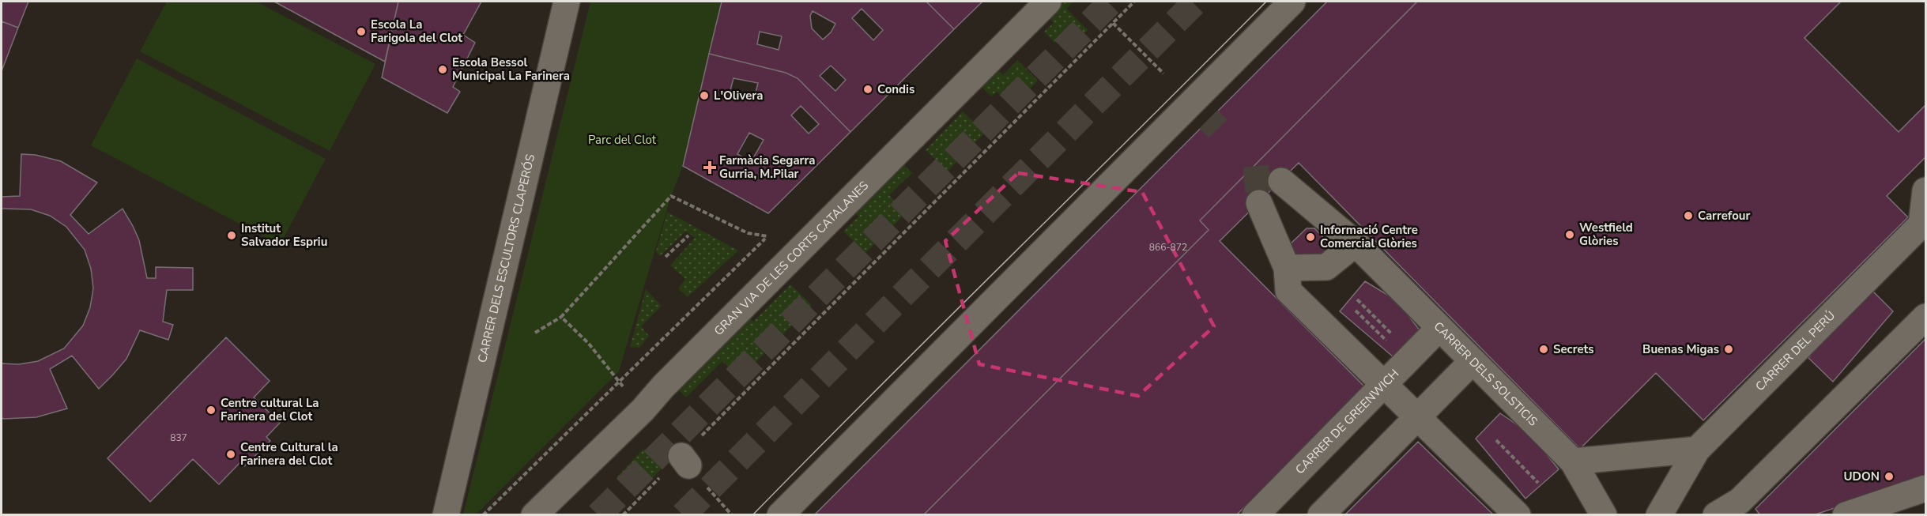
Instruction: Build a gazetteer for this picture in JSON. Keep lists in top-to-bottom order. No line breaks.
{"streets":{"street":["CARRER DELS ESCULTORS CLAPERÓS","GRAN VIA DE LES CORTS CATALANES","CARRER DEL PERÚ","CARRER DELS SOLSTICIS","CARRER DE GREENWICH"]},"crossings":[["CARRER DELS SOLSTICIS","CARRER DE GREENWICH"]],"parks":["Parc del Clot"],"places":{"other":["Escola La Farigola del Clot","Escola Bessol Municipal La Farinera","Condis","L'Olivera","Carrefour","Westfield Glòries","Institut Salvador Espriu","Informació Centre Comercial Glòries","Secrets","Buenas Migas","Centre cultural La Farinera del Clot","Centre Cultural la Farinera del Clot","UDON"],"health":["Farmàcia Segarra Gurria, M.Pilar"]},"house_numbers":["866-872","837"]}
